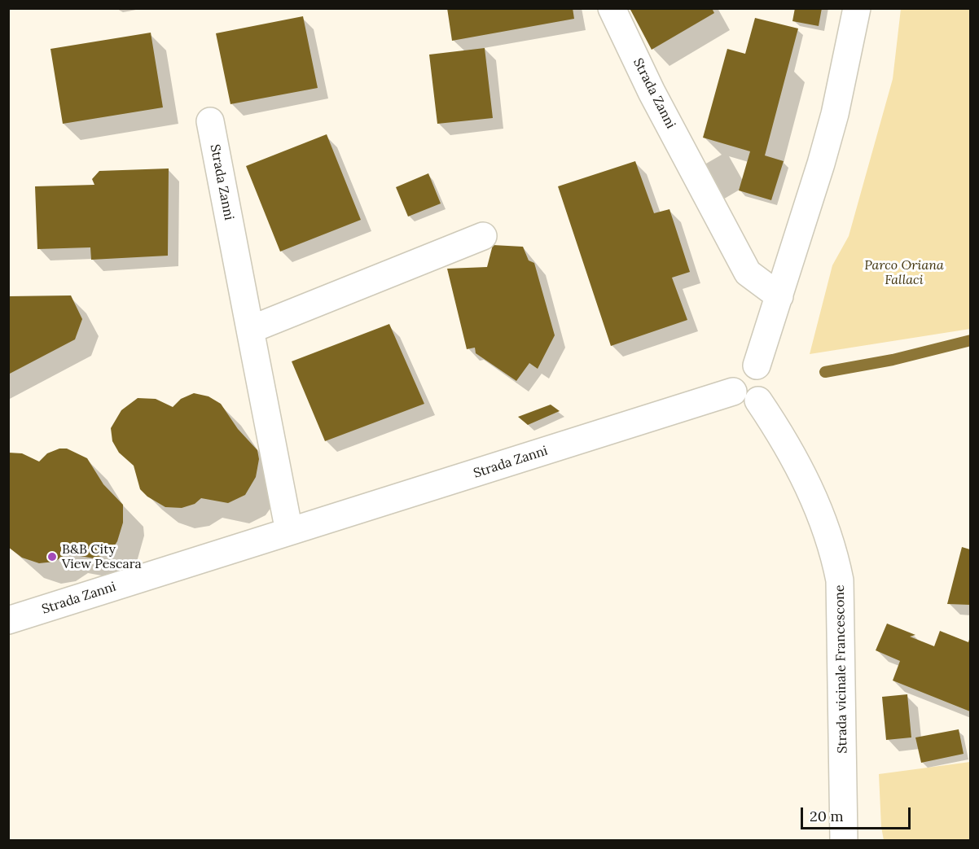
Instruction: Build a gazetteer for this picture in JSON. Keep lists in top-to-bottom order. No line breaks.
{"streets":{"street":["Strada Zanni","Strada vicinale Francescone"]},"crossings":[["Strada Zanni","Strada vicinale Francescone"]],"parks":["Parco Oriana Fallaci"],"places":["B&B City View Pescara"],"scale_bar":"20 m"}
